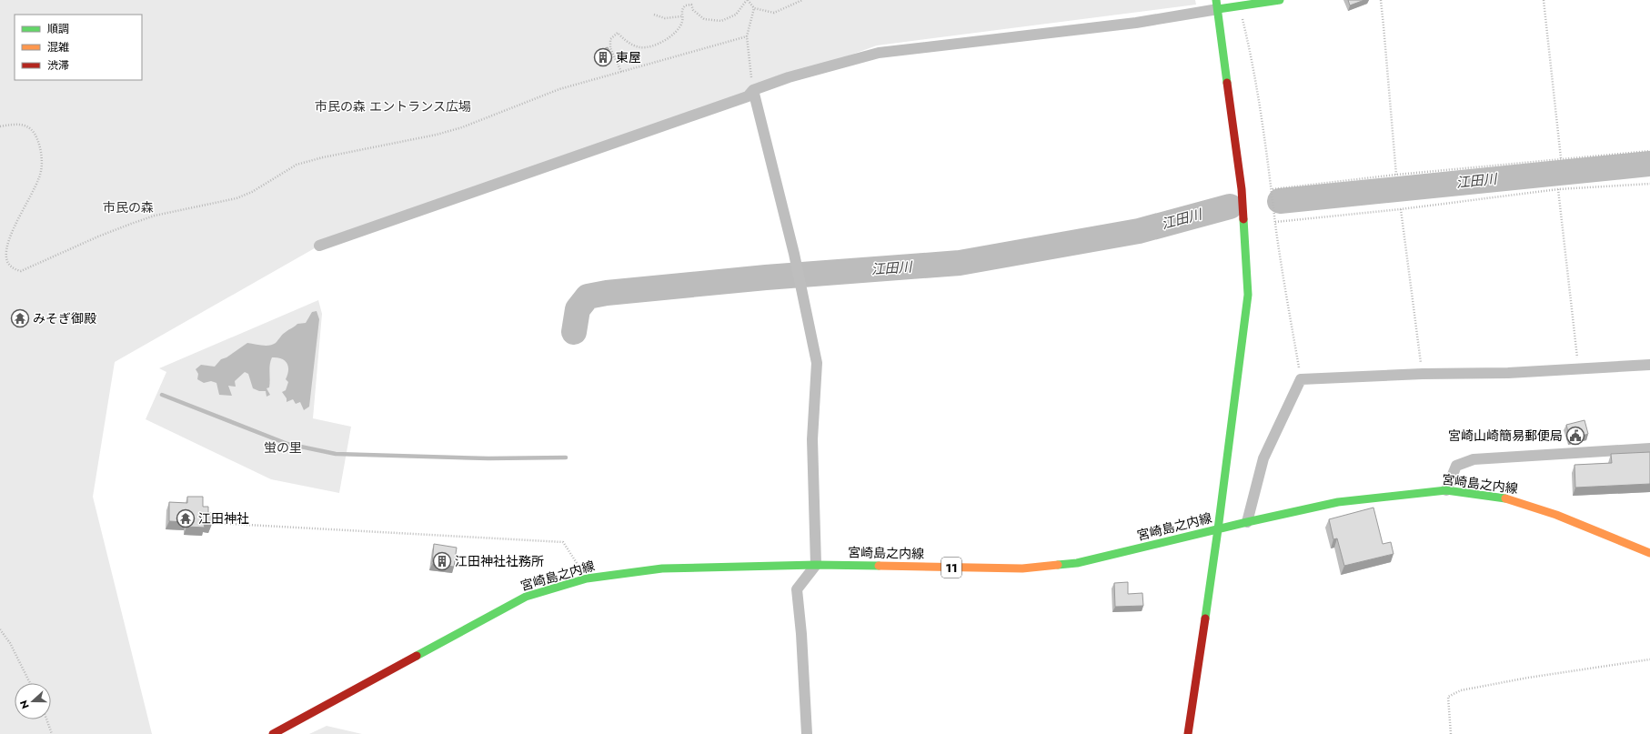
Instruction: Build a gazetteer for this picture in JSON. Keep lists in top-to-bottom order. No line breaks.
{"streets":{"main road":["宮崎島之内線","11"]},"water":["江田川"],"parks":["市民の森 エントランス広場","市民の森","蛍の里"],"places":{"building":["東屋","江田神社社務所"],"temple":["みそぎ御殿","江田神社"],"public building":["宮崎山崎簡易郵便局"]},"legend":["順調","混雑","渋滞"],"north":"left"}
